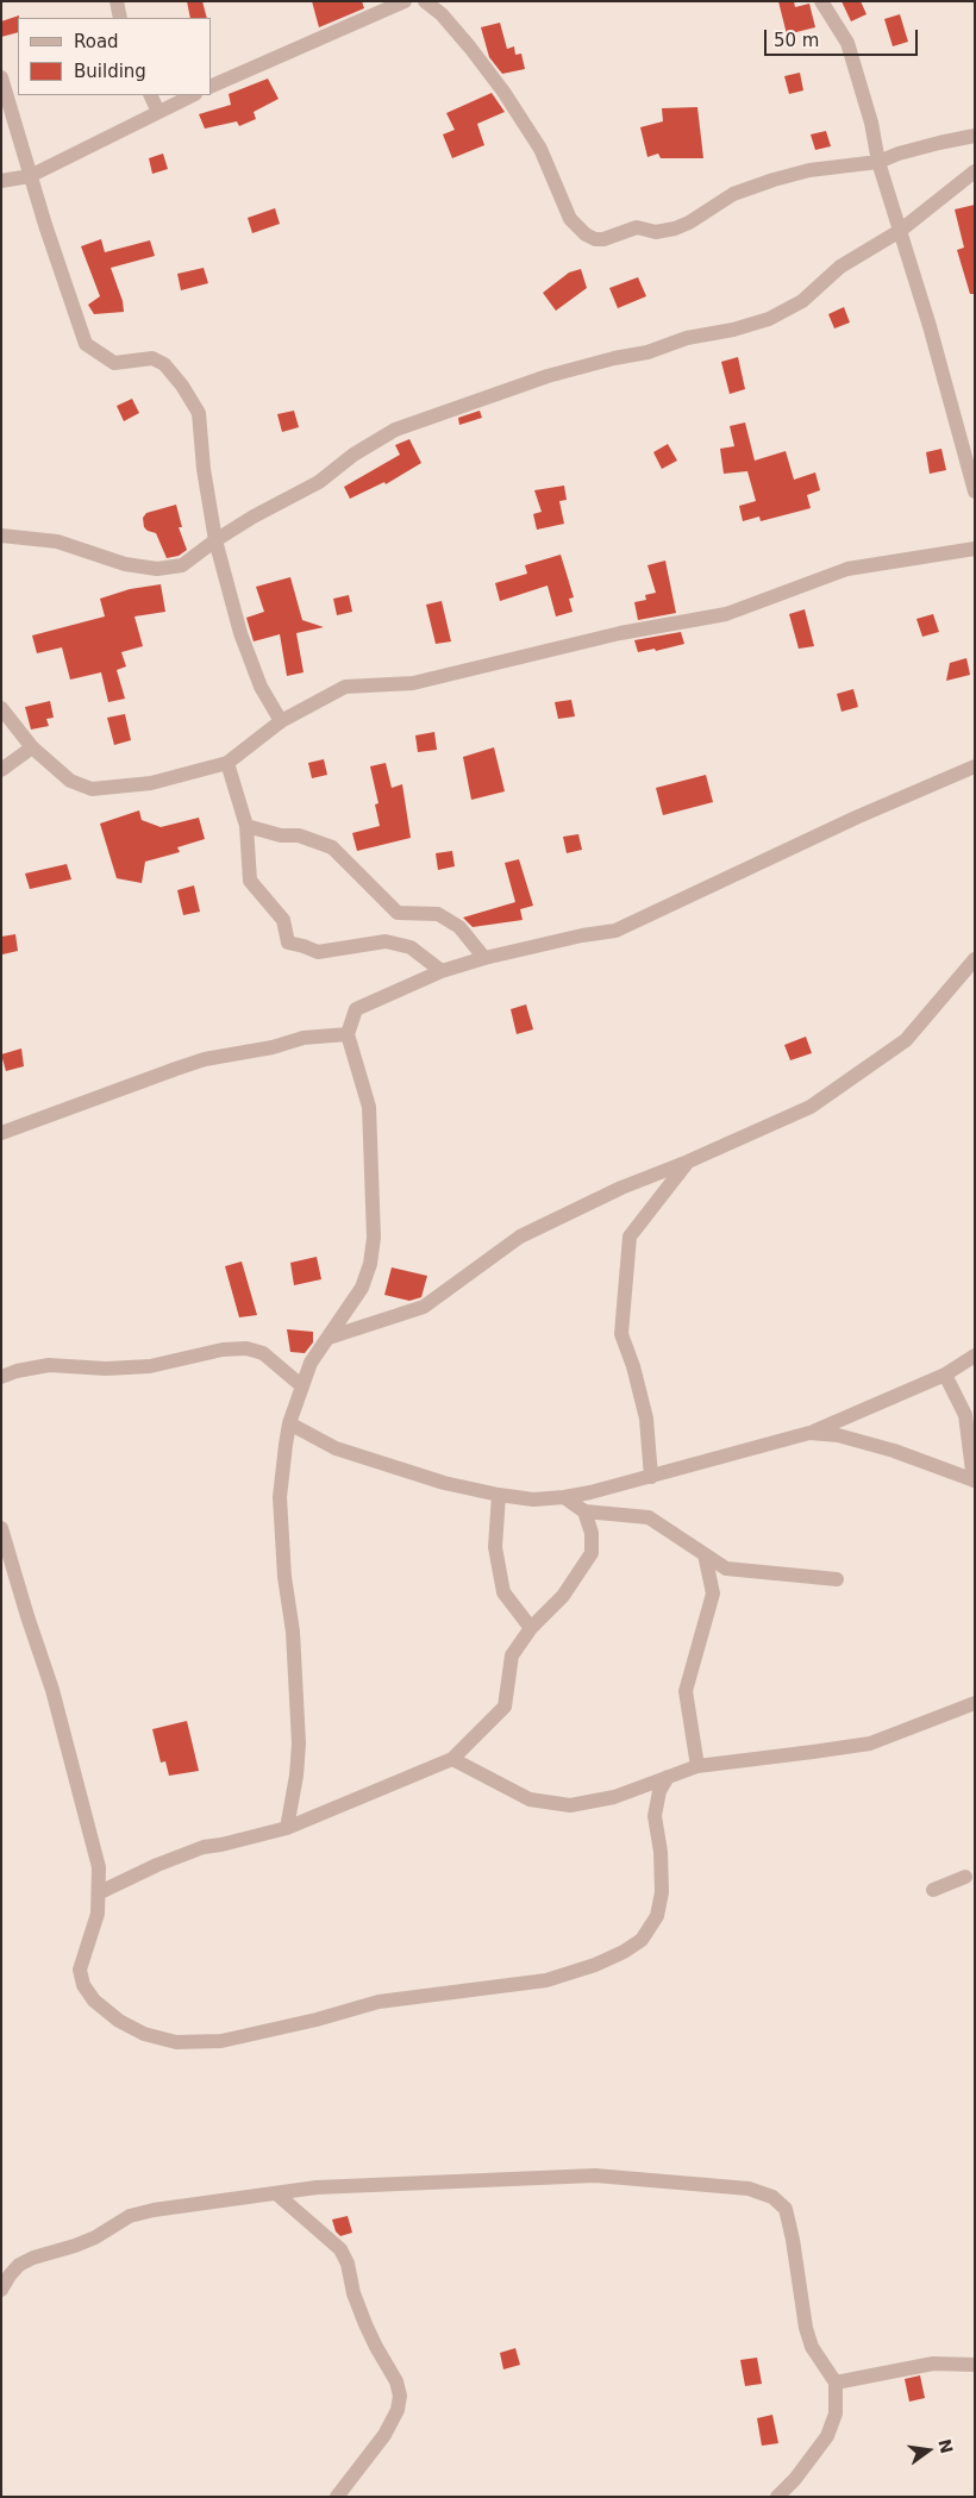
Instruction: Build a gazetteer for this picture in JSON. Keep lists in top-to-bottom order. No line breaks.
{"legend":["Road","Building"],"scale_bar":"50 m","north":"right"}
